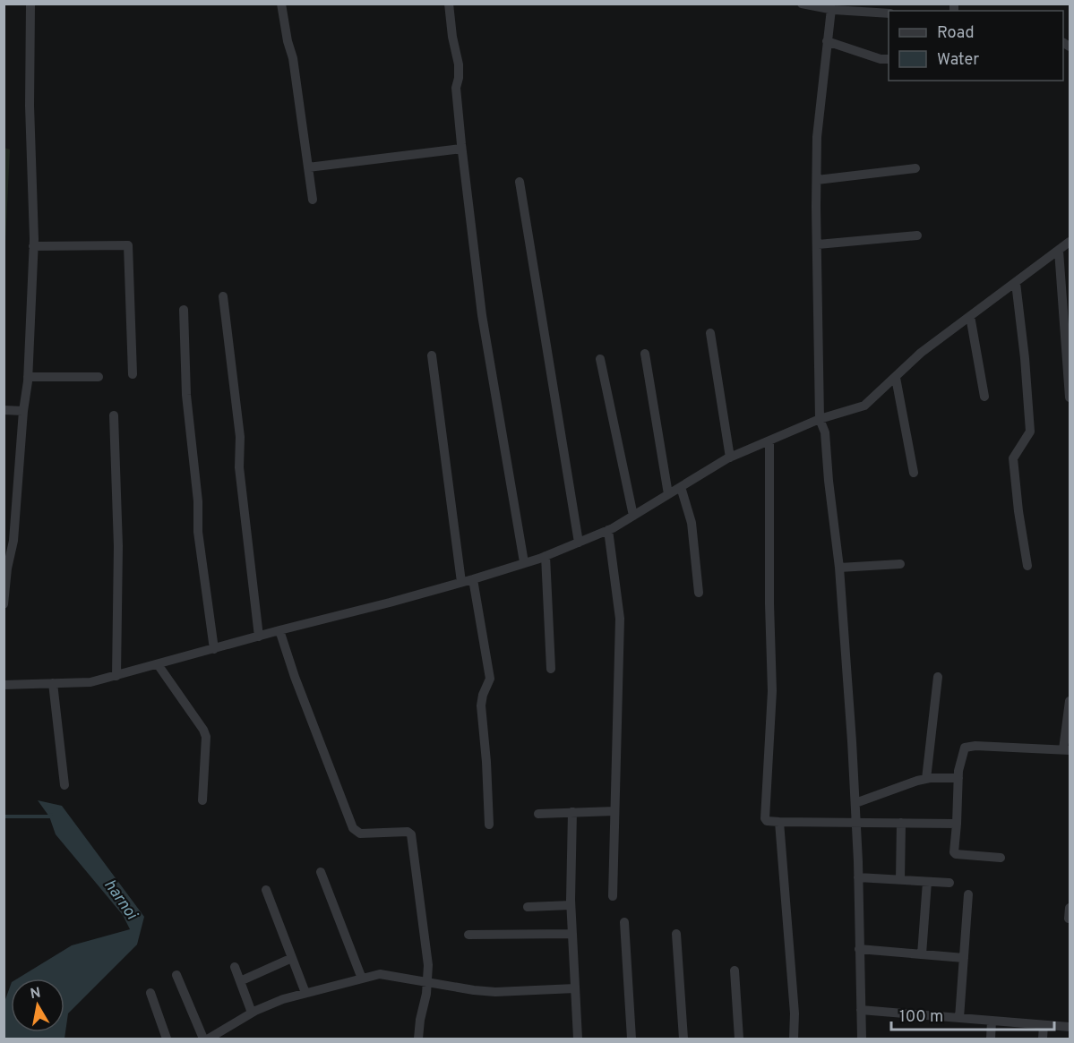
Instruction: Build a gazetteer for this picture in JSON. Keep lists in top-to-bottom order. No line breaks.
{"water":["harnoi"],"legend":["Road","Water"],"scale_bar":"100 m","north":"top"}
